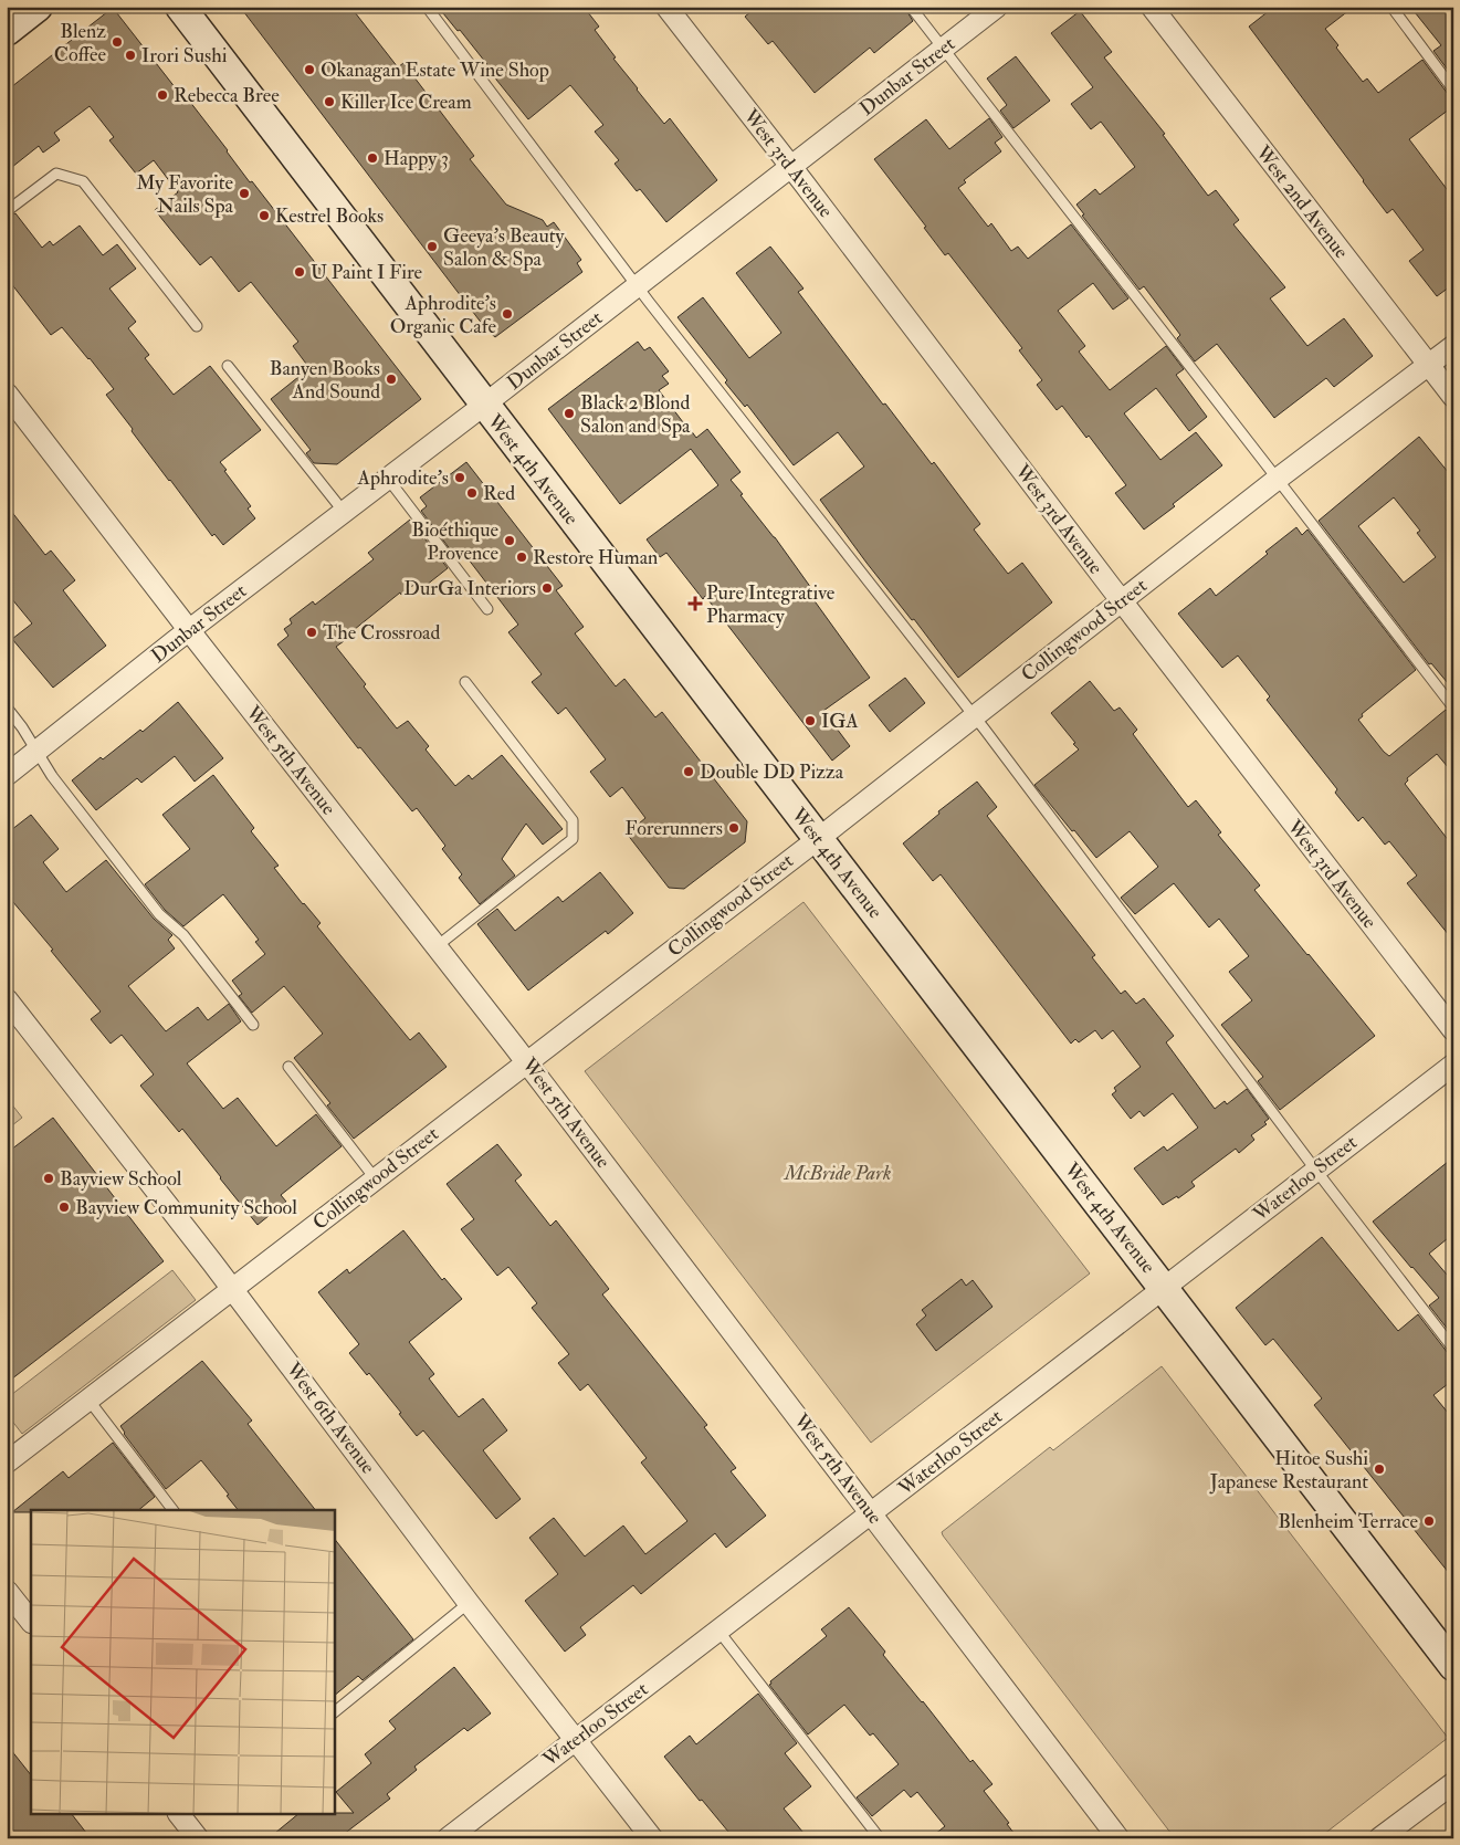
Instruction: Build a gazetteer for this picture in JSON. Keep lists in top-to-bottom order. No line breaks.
{"streets":{"main road":["West 4th Avenue"],"street":["Dunbar Street","West 3rd Avenue","West 2nd Avenue","Collingwood Street","West 5th Avenue","Waterloo Street","West 6th Avenue"]},"crossings":[["Dunbar Street","West 3rd Avenue"],["Dunbar Street","West 4th Avenue"],["Dunbar Street","West 5th Avenue"],["West 3rd Avenue","Collingwood Street"],["West 2nd Avenue","Collingwood Street"],["West 4th Avenue","Collingwood Street"],["West 4th Avenue","Waterloo Street"],["Collingwood Street","West 5th Avenue"],["Collingwood Street","West 6th Avenue"],["West 5th Avenue","Waterloo Street"],["Waterloo Street","West 6th Avenue"]],"parks":["McBride Park"],"places":{"other":["Blenz Coffee","Irori Sushi","Okanagan Estate Wine Shop","Rebecca Bree","Killer Ice Cream","Happy 3","My Favorite Nails Spa","Kestrel Books","Geeya's Beauty Salon & Spa","U Paint I Fire","Aphrodite's Organic Cafe","Banyen Books And Sound","Black 2 Blond Salon and Spa","Aphrodite's","Red","Bioéthique Provence","Restore Human","DurGa Interiors","The Crossroad","IGA","Double DD Pizza","Forerunners","Bayview School","Bayview Community School","Hitoe Sushi Japanese Restaurant","Blenheim Terrace"],"health":["Pure Integrative Pharmacy"]}}
